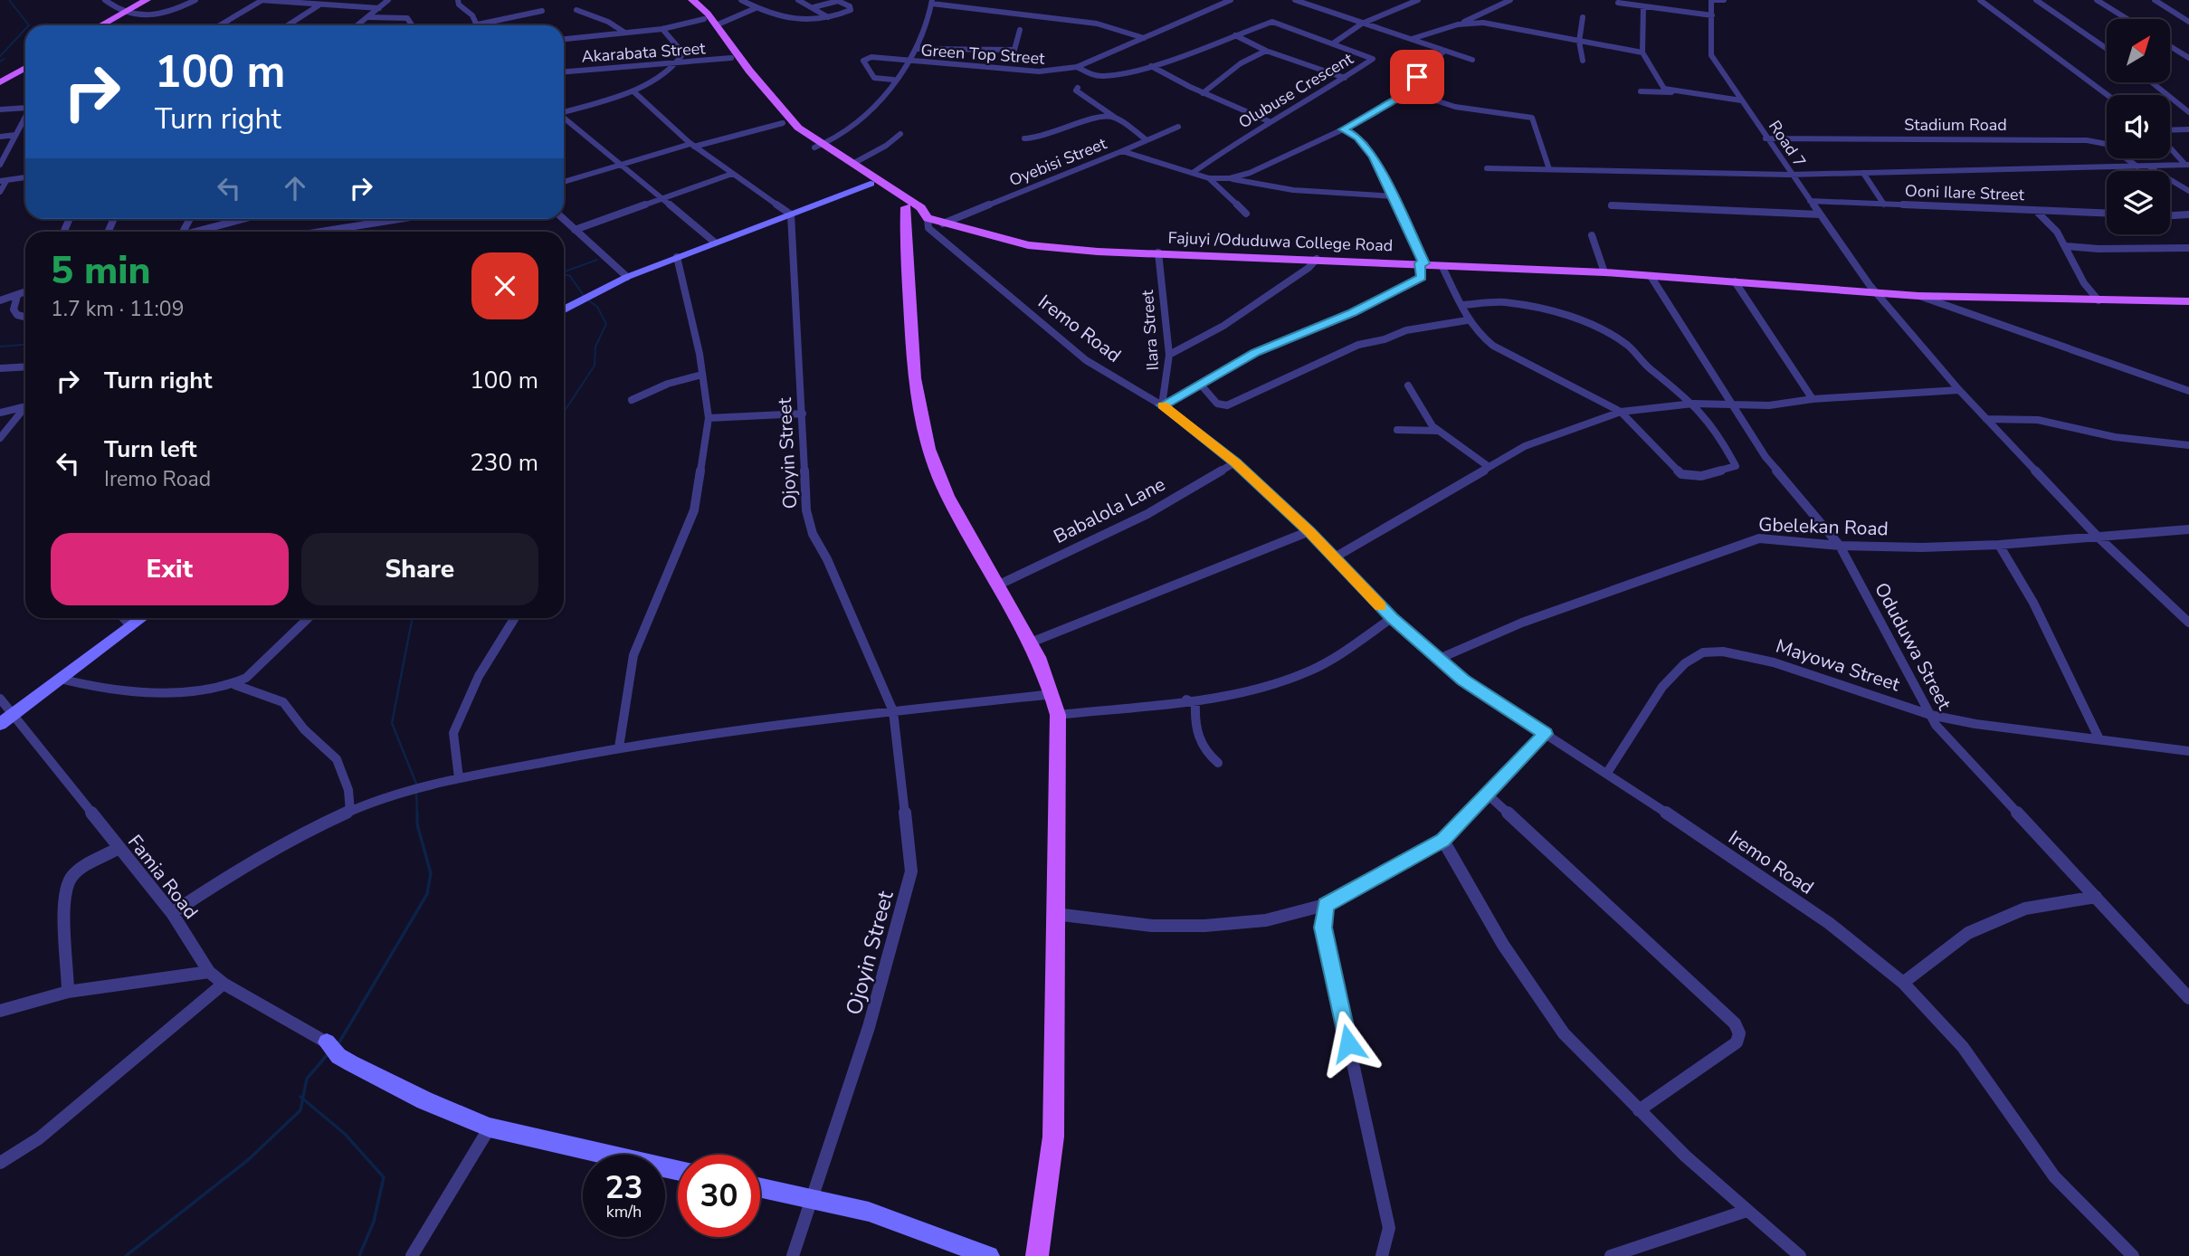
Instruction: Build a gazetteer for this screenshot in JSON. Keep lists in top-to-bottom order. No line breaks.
{"streets":{"main road":["Fajuyi /Oduduwa College Road"],"street":["Akarabata Street","Green Top Street","Olubuse Crescent","Stadium Road","Road 7","Oyebisi Street","Ooni Ilare Street","Iremo Road","Ilara Street","Ojoyin Street","Babalola Lane","Gbelekan Road","Oduduwa Street","Mayowa Street","Famia Road"]},"crossings":[["Green Top Street","Olubuse Crescent"],["Olubuse Crescent","Oyebisi Street"],["Stadium Road","Road 7"],["Road 7","Ooni Ilare Street"],["Road 7","Fajuyi /Oduduwa College Road"],["Road 7","Gbelekan Road"],["Oyebisi Street","Fajuyi /Oduduwa College Road"],["Fajuyi /Oduduwa College Road","Iremo Road"],["Fajuyi /Oduduwa College Road","Ilara Street"],["Fajuyi /Oduduwa College Road","Oduduwa Street"],["Iremo Road","Ilara Street"],["Iremo Road","Babalola Lane"],["Iremo Road","Gbelekan Road"],["Iremo Road","Mayowa Street"],["Gbelekan Road","Oduduwa Street"],["Oduduwa Street","Mayowa Street"]],"north":"top right","page":{"turn":["100 m","Turn right"],"heading":["5 min","1.7 km · 11:09"],"list":[{"name":"Turn right","value":"100 m"},{"name":"Turn left","note":"Iremo Road","value":"230 m"}],"buttons":["Exit","Share"],"speed":"23 km/h","limit":"30"}}
